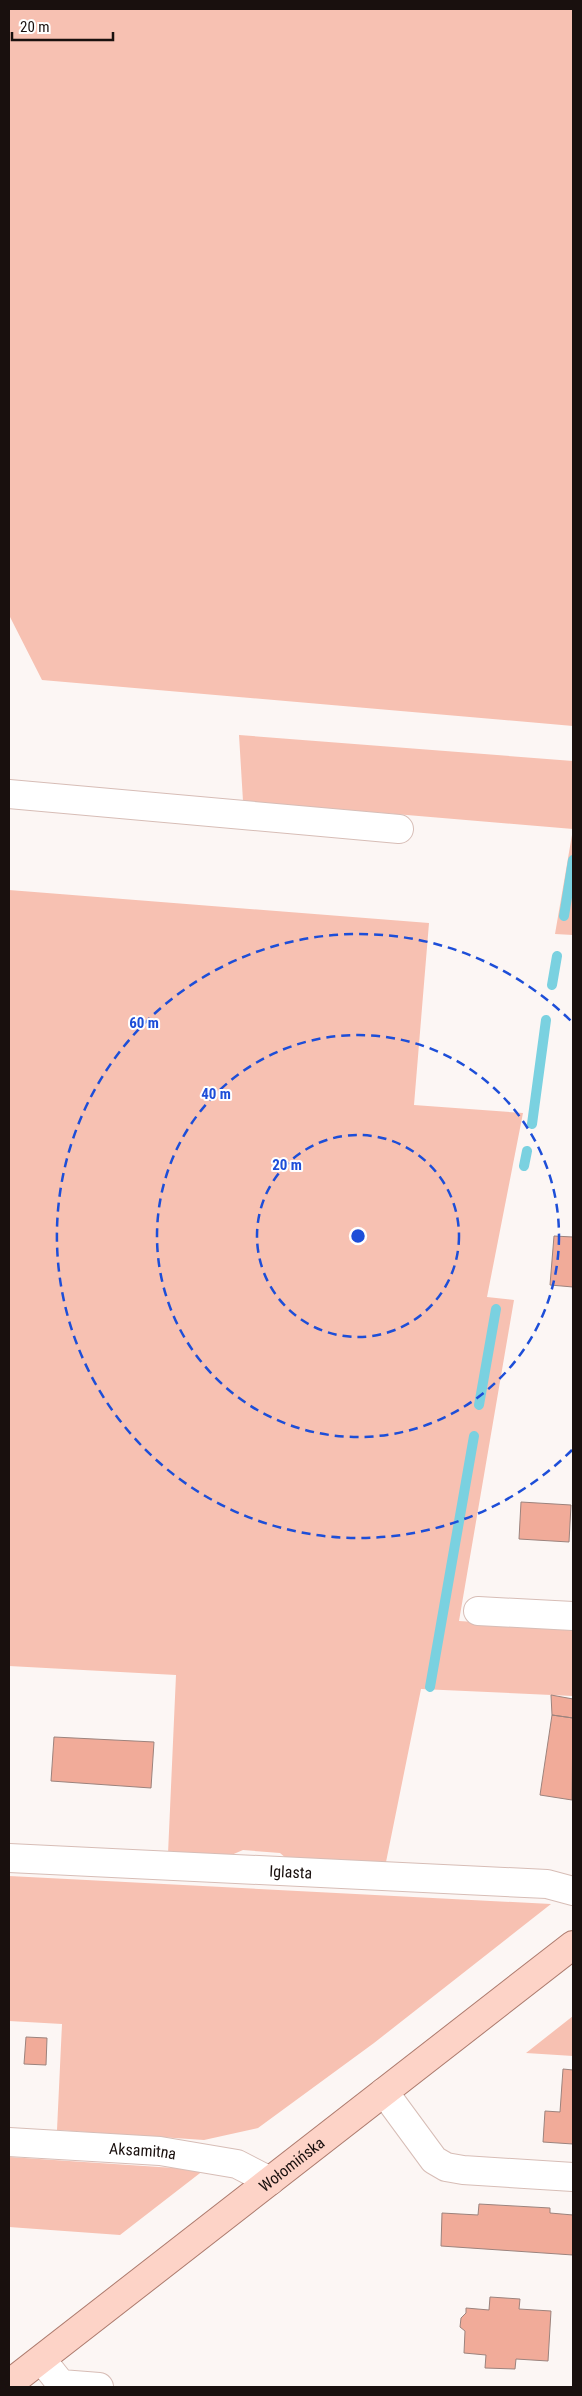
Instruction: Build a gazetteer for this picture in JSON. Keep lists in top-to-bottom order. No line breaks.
{"streets":{"main road":["Wołomińska"],"street":["Iglasta","Aksamitna"]},"crossings":[["Aksamitna","Wołomińska"]],"scale_bar":"20 m","rings":["60 m","40 m","20 m"]}
